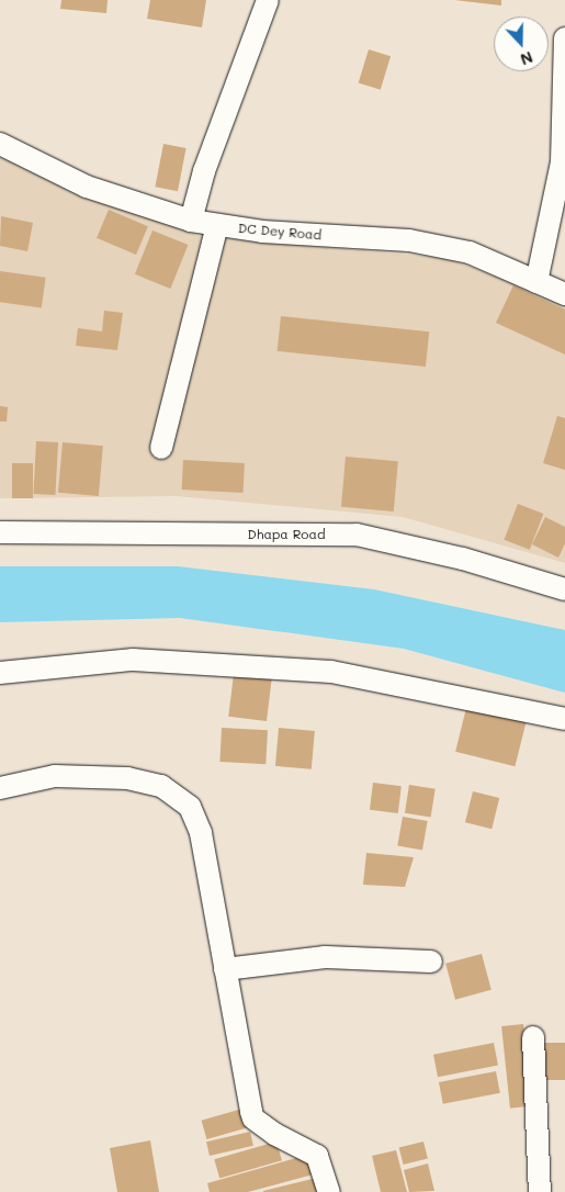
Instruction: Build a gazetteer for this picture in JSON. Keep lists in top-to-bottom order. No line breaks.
{"streets":{"street":["DC Dey Road","Dhapa Road"]},"north":"bottom"}
